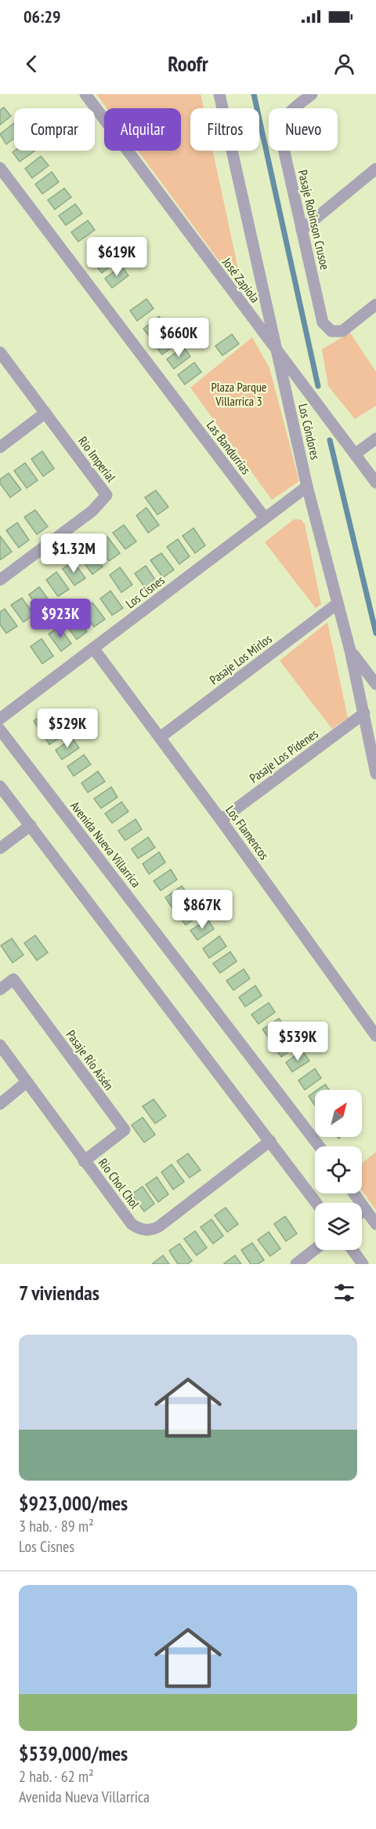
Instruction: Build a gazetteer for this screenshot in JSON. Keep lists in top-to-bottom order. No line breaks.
{"streets":{"street":["Pasaje Robinson Crusoe","José Zapiola","Los Cóndores","Las Bandurrias","Río Imperial","Los Cisnes","Pasaje Los Mirlos","Pasaje Los Pidenes","Los Flamencos","Avenida Nueva Villarrica","Pasaje Río Aisén","Río Chol Chol"]},"crossings":[["José Zapiola","Los Cóndores"],["Los Cóndores","Los Cisnes"],["Los Cóndores","Pasaje Los Mirlos"],["Los Cóndores","Pasaje Los Pidenes"],["Las Bandurrias","Los Cisnes"],["Los Cisnes","Los Flamencos"],["Pasaje Los Mirlos","Los Flamencos"],["Pasaje Los Pidenes","Los Flamencos"],["Pasaje Río Aisén","Río Chol Chol"]],"parks":["Plaza Parque Villarrica 3"],"north":"top right","page":{"status":"06:29","header":"Roofr","chip":["Comprar","Alquilar","Filtros","Nuevo"],"price":["$619K","$660K","$1.32M","$923K","$529K","$867K","$539K"],"heading":"7 viviendas","list":[{"name":"$923,000/mes","note":"3 hab. · 89 m² · Los Cisnes"},{"name":"$539,000/mes","note":"2 hab. · 62 m² · Avenida Nueva Villarrica"}]}}
